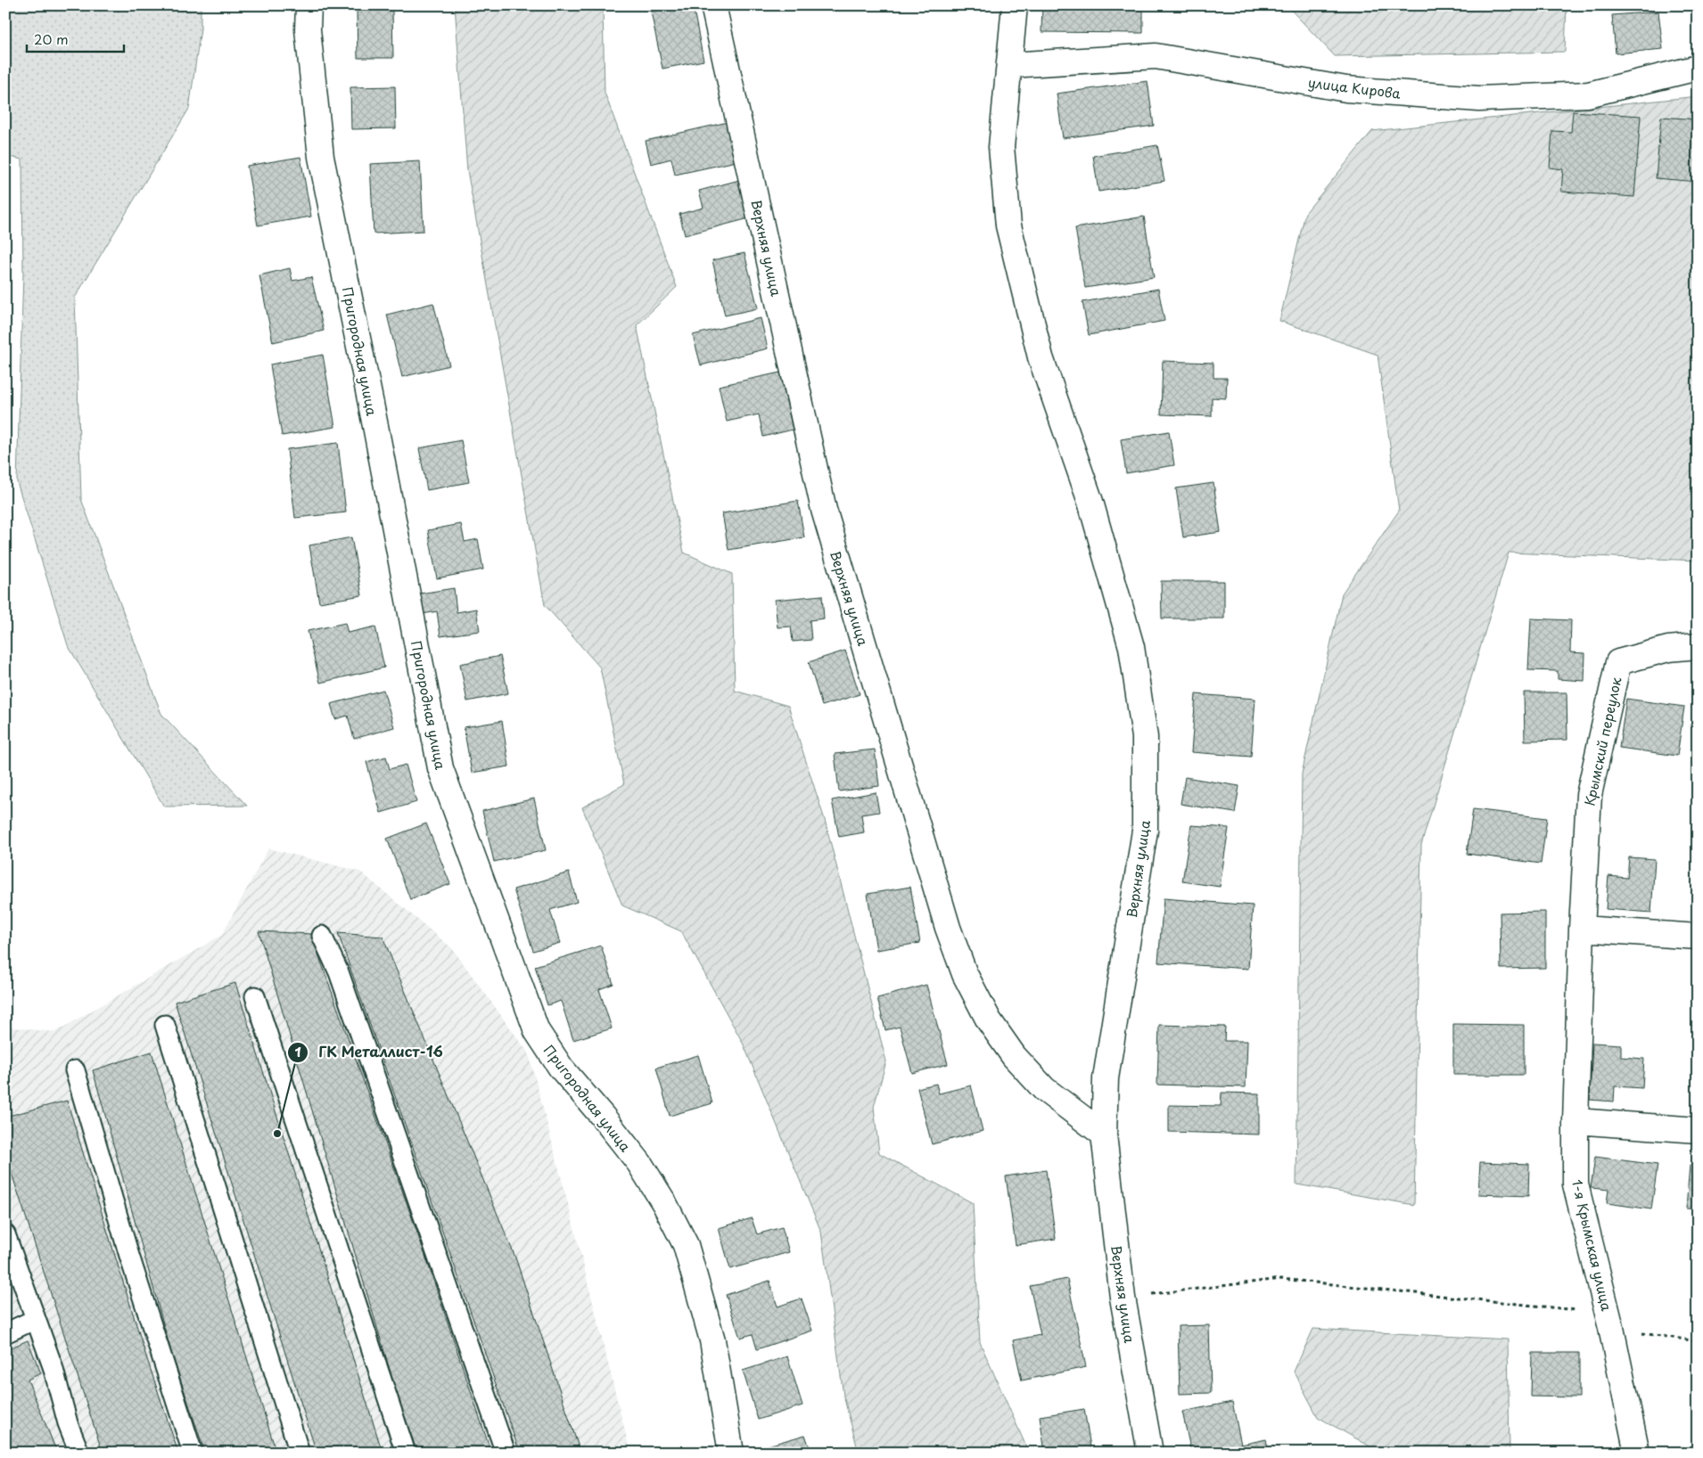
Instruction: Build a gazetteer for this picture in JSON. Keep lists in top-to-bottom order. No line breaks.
{"streets":{"street":["улица Кирова","Верхняя улица","Пригородная улица","Крымский переулок","1-я Крымская улица"]},"crossings":[["улица Кирова","Верхняя улица"],["Крымский переулок","1-я Крымская улица"]],"places":["ГК Металлист-16"],"scale_bar":"20 m"}
